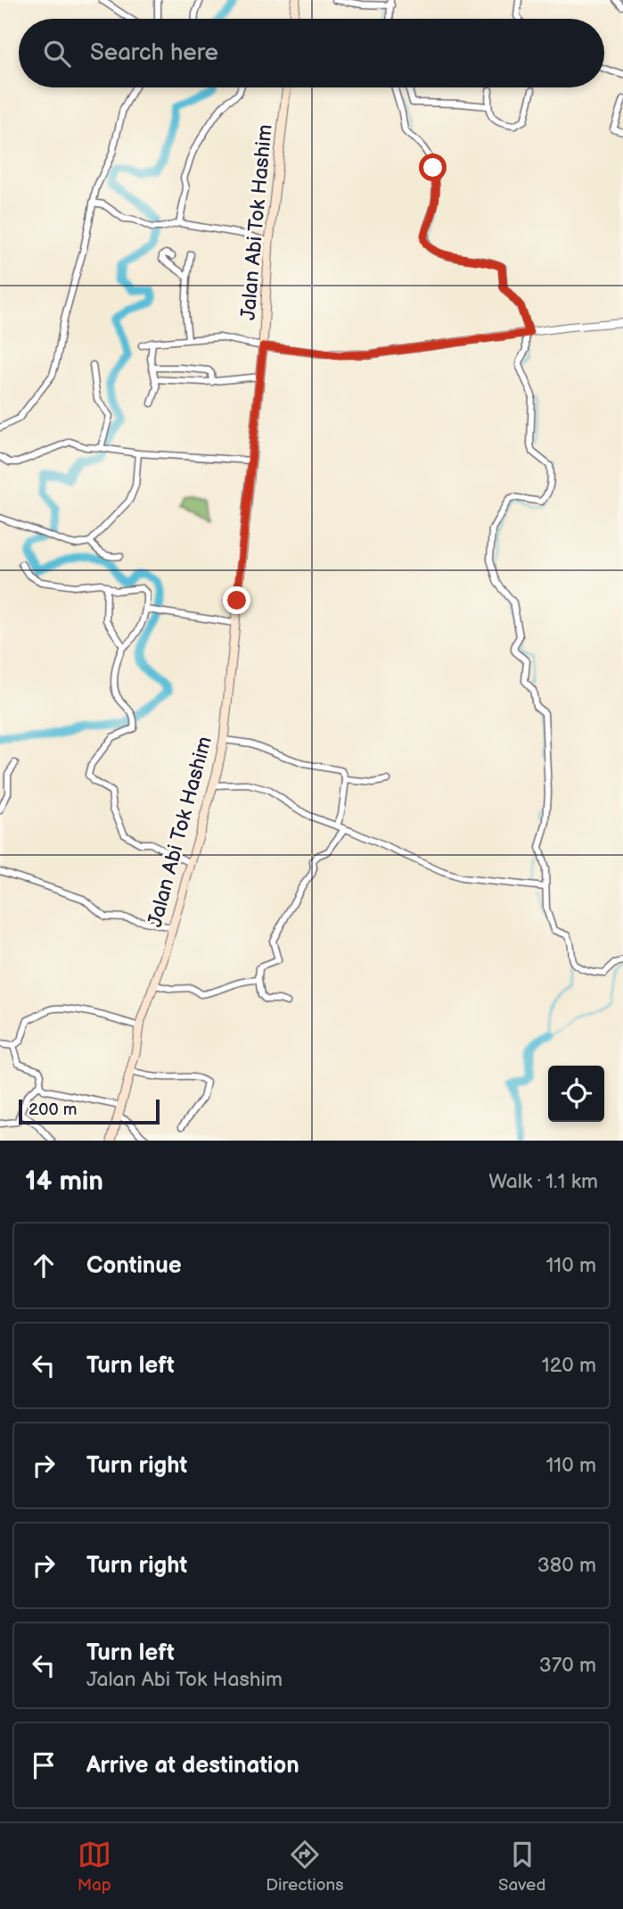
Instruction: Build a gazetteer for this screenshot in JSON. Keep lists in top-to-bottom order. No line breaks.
{"streets":{"main road":["Jalan Abi Tok Hashim"]},"scale_bar":"200 m","page":{"search":"Search here","scale":"200 m","heading":["14 min","Walk · 1.1 km"],"list":[["Continue","110 m"],["Turn left","120 m"],["Turn right","110 m"],["Turn right","380 m"],["Turn left","Jalan Abi Tok Hashim","370 m"],"Arrive at destination"],"nav":["Map","Directions","Saved"]}}
